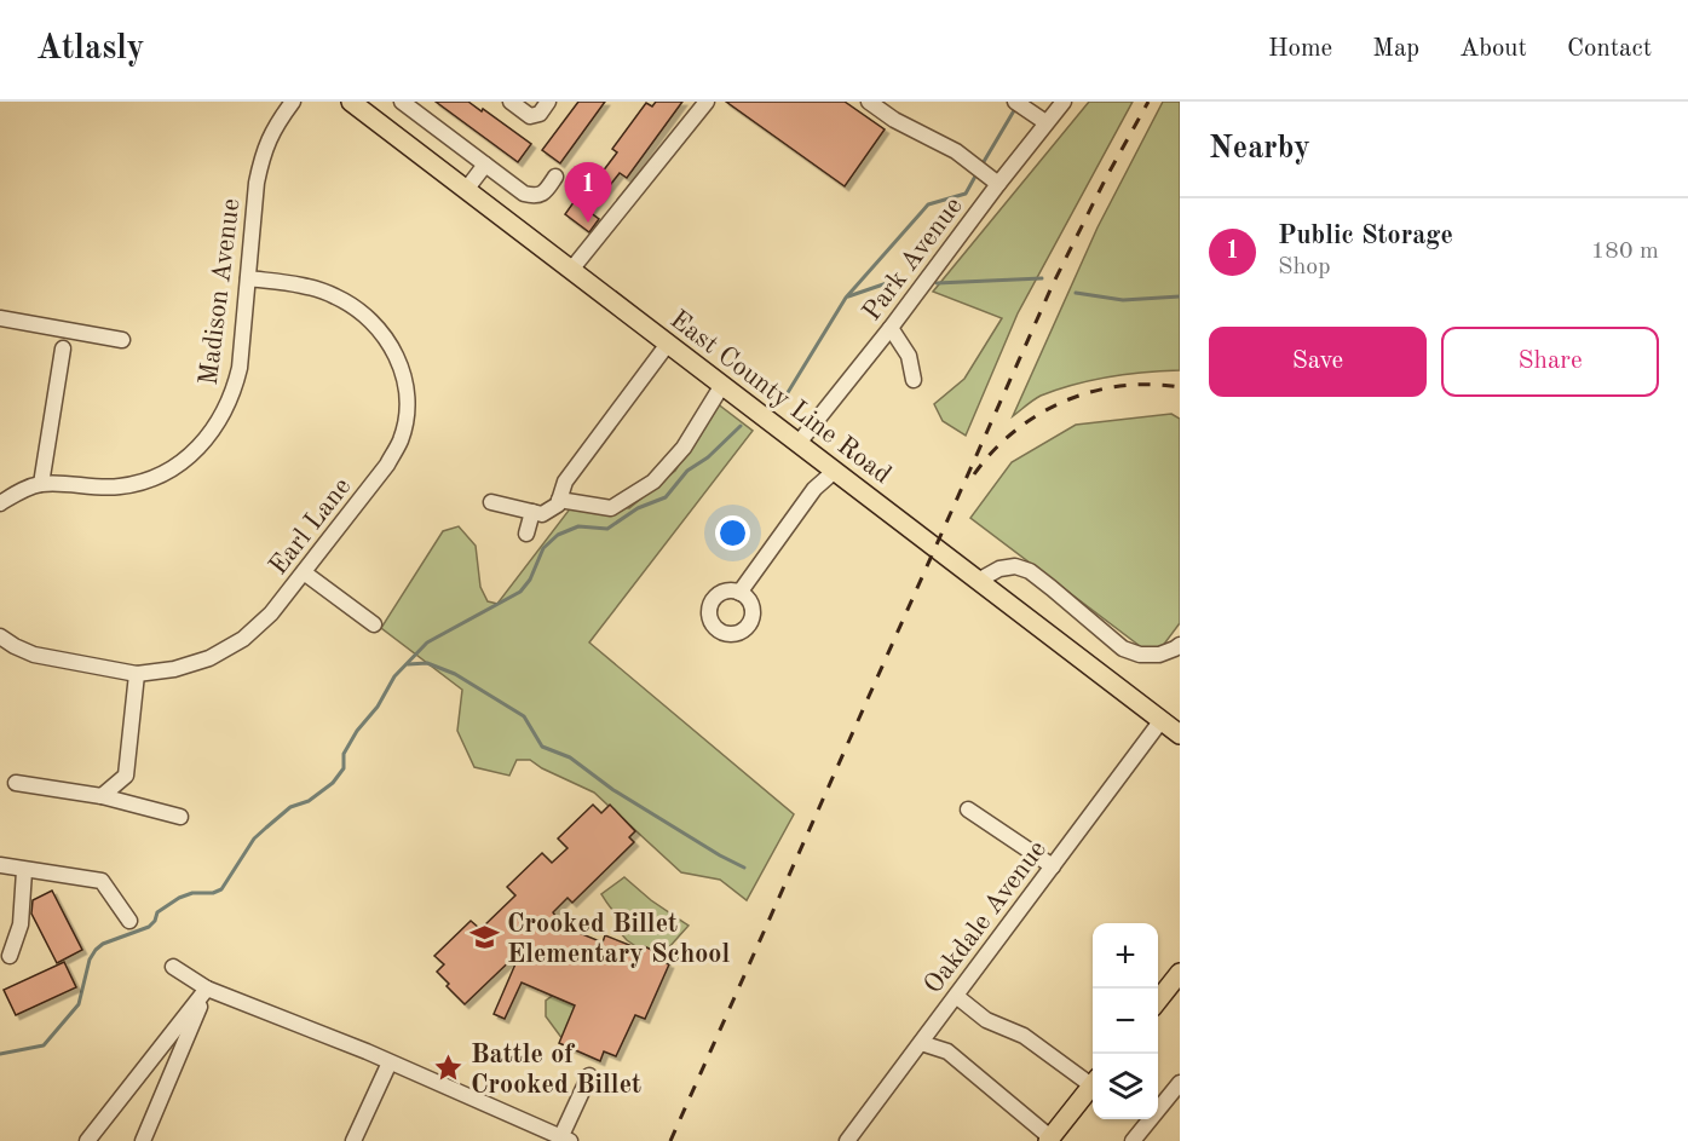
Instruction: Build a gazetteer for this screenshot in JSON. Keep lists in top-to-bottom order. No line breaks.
{"streets":{"main road":["East County Line Road"],"street":["Park Avenue","Madison Avenue","Earl Lane","Oakdale Avenue"]},"crossings":[["Park Avenue","East County Line Road"],["Madison Avenue","Earl Lane"],["East County Line Road","Oakdale Avenue"]],"places":{"school or university":["Crooked Billet Elementary School"],"place":["Battle of Crooked Billet"]},"page":{"header":"Atlasly","nav":["Home","Map","About","Contact"],"heading":"Nearby","pins":"1","list":[{"mark":"1","name":"Public Storage","note":"Shop","value":"180 m"}],"buttons":["Save","Share"],"map_buttons":["+","−"]}}
